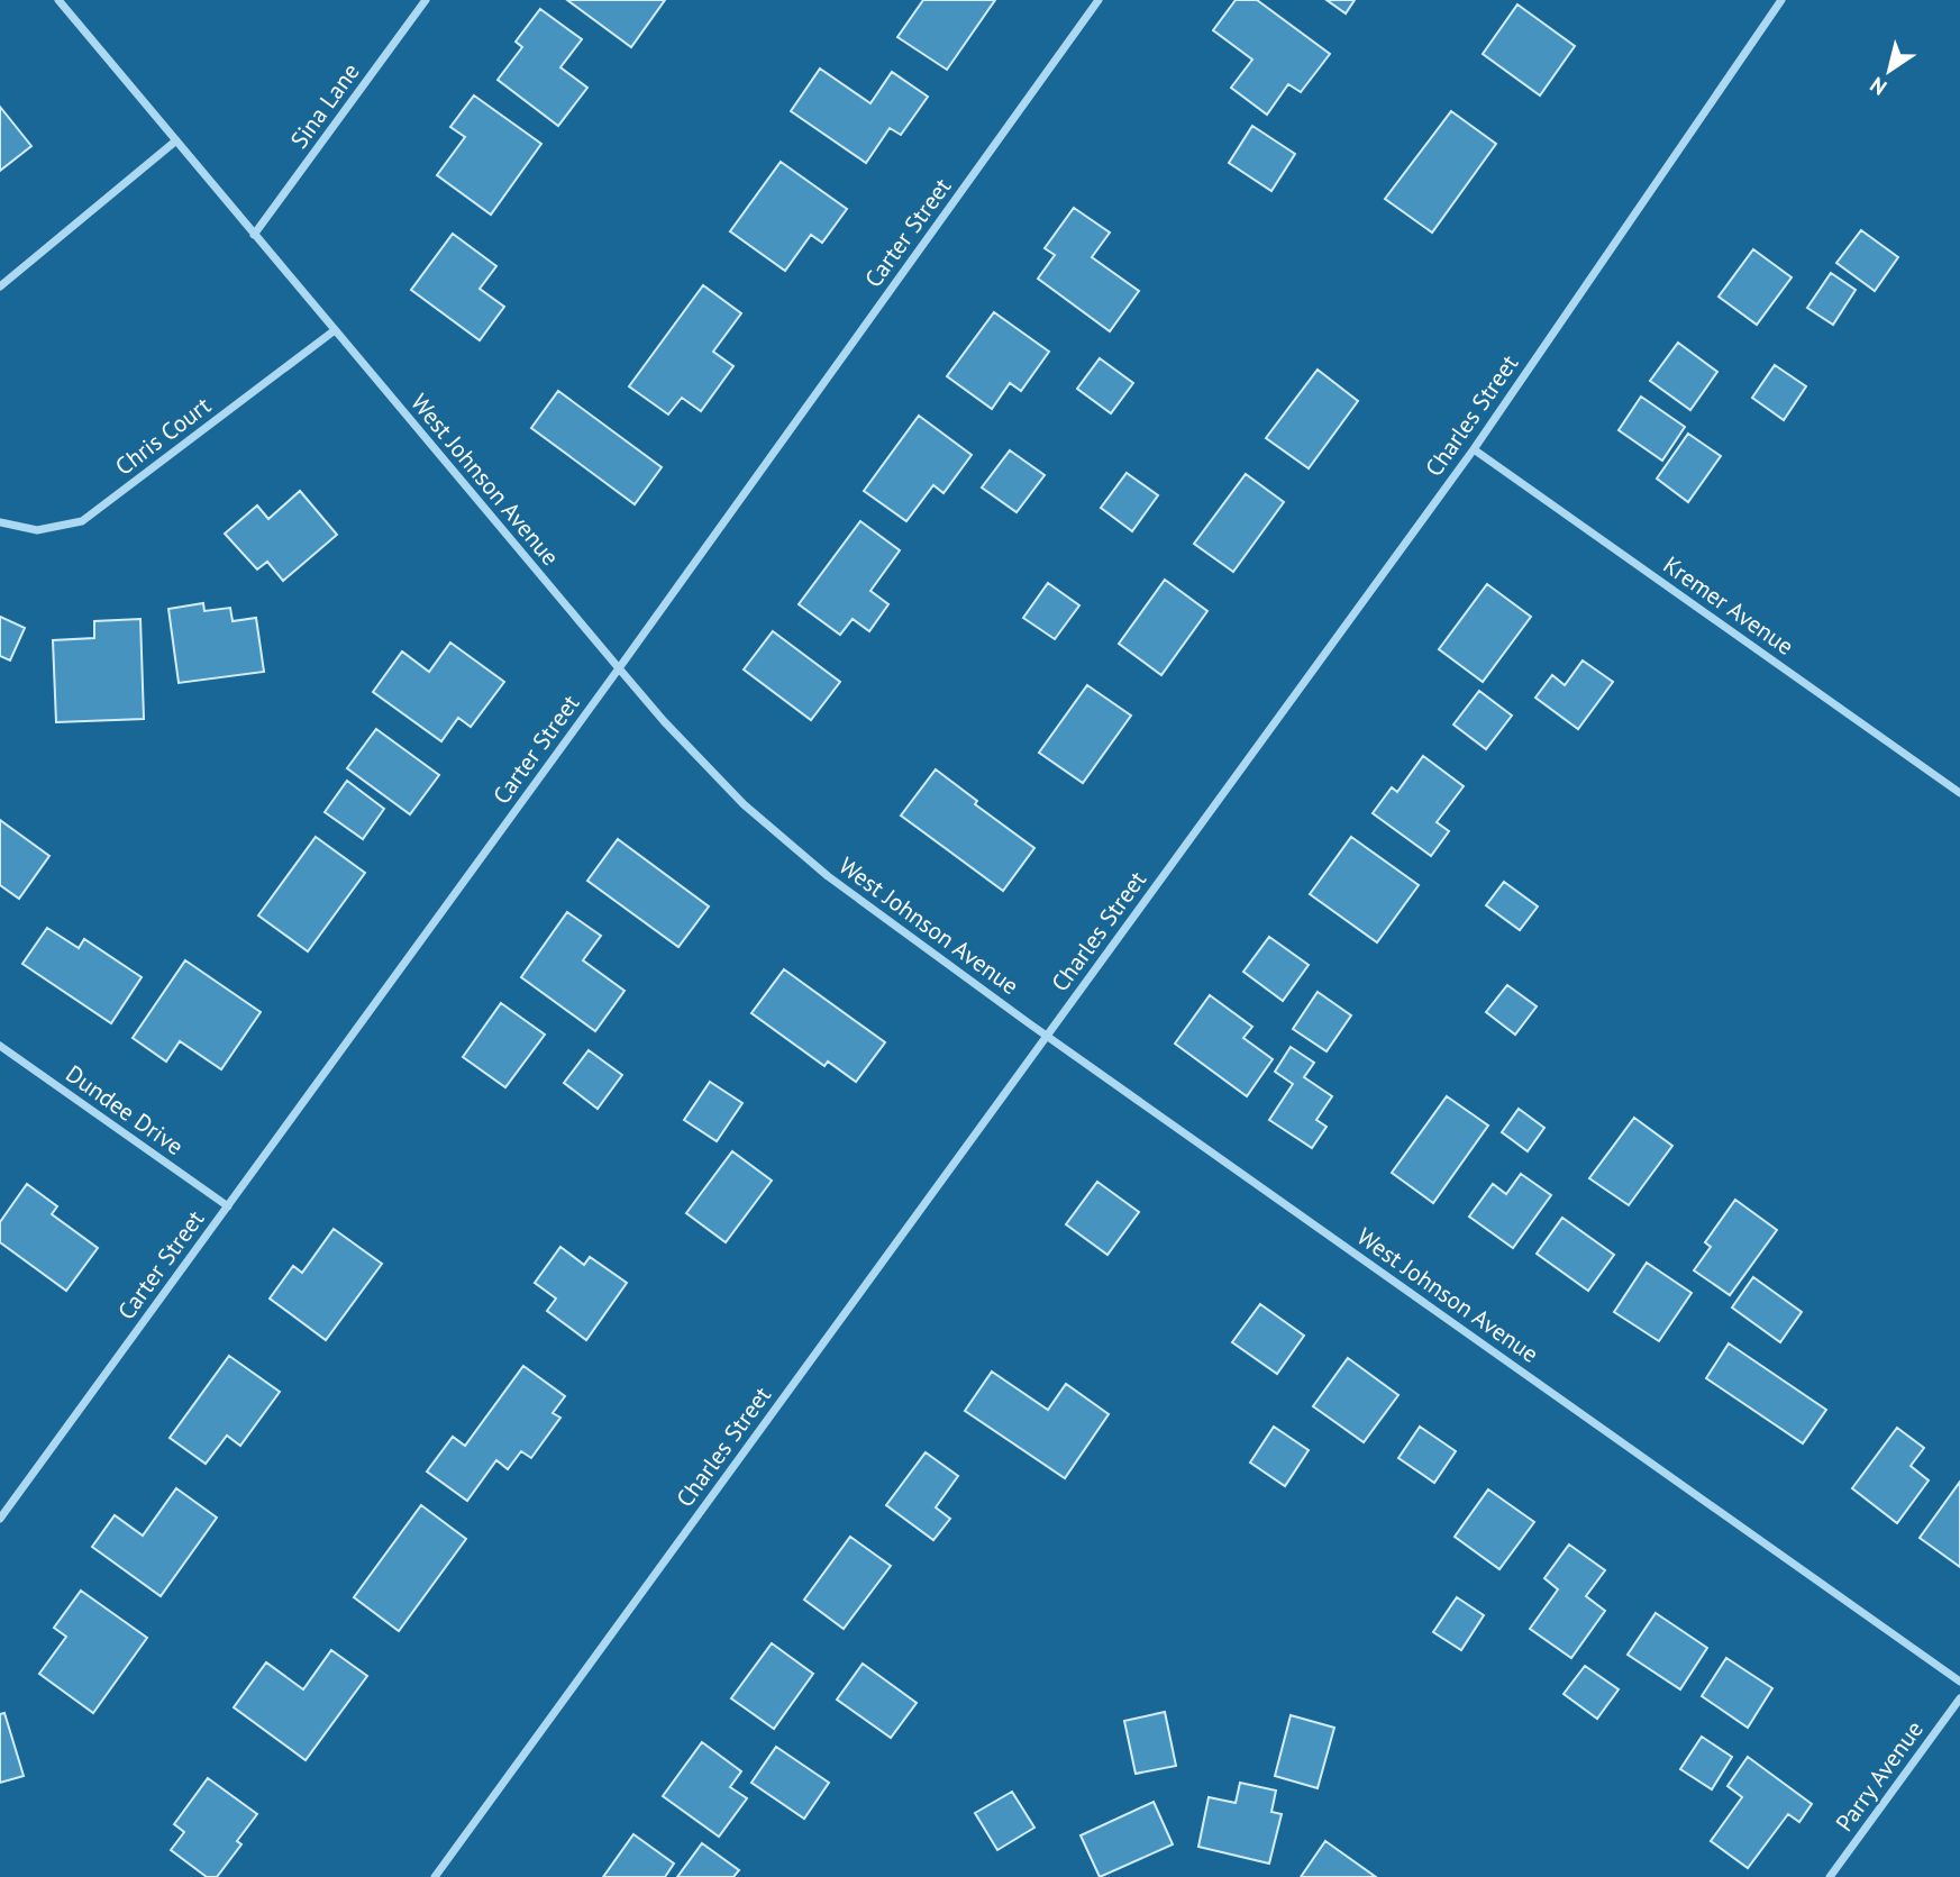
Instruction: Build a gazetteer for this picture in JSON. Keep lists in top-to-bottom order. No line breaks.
{"streets":{"street":["Sina Lane","Carter Street","Charles Street","Chris Court","West Johnson Avenue","Kremer Avenue","Dundee Drive","Parry Avenue"]},"crossings":[["Sina Lane","West Johnson Avenue"],["Carter Street","West Johnson Avenue"],["Carter Street","Dundee Drive"],["Charles Street","West Johnson Avenue"],["Charles Street","Kremer Avenue"],["Chris Court","West Johnson Avenue"]],"north":"bottom left"}
